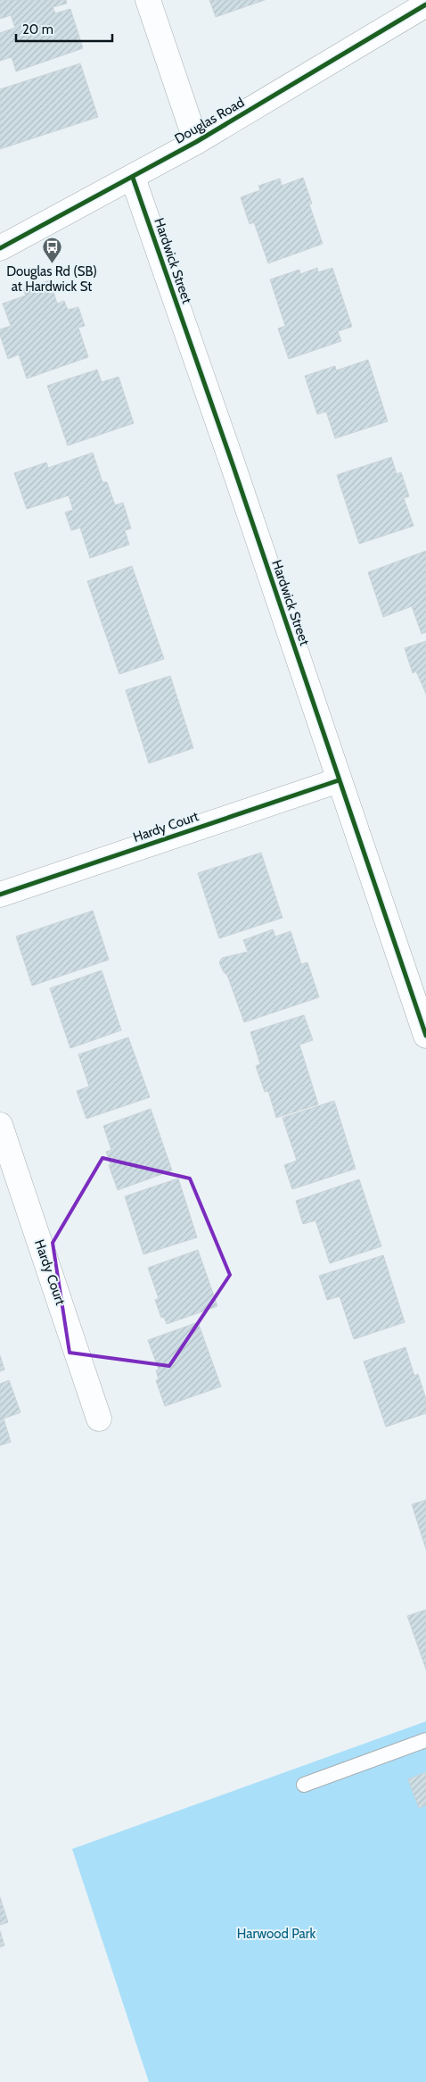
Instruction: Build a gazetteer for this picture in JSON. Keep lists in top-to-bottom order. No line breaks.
{"streets":{"street":["Douglas Road","Hardwick Street","Hardy Court"]},"crossings":[["Douglas Road","Hardwick Street"],["Hardwick Street","Hardy Court"]],"parks":["Harwood Park"],"places":{"bus stop":["Douglas Rd (SB) at Hardwick St"]},"scale_bar":"20 m"}
